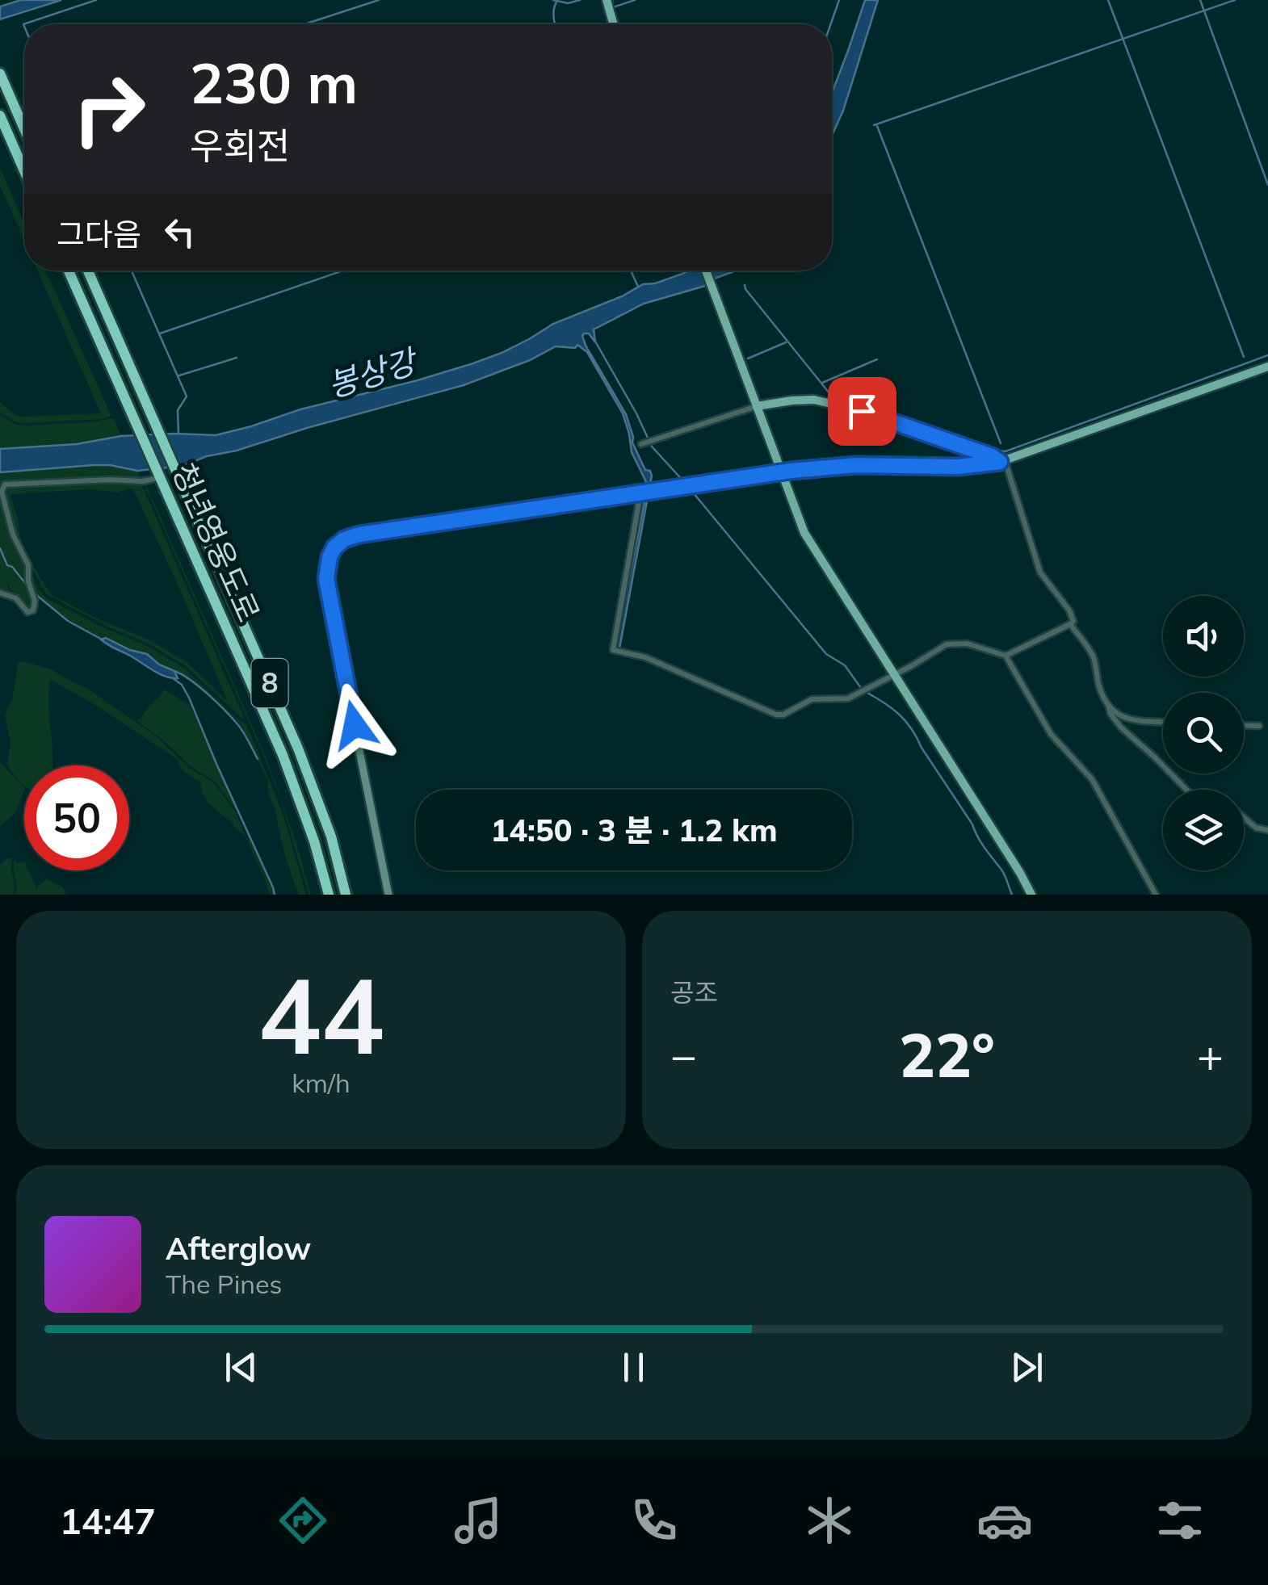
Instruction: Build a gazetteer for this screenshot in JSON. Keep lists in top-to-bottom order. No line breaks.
{"streets":{"highway":["청년영웅도로","8"]},"water":["봉상강"],"page":{"turn":["230 m","우회전"],"then":"그다음","limit":"50","trip":"14:50 · 3 분 · 1.2 km","tile":[["44","km/h"],"공조"],"heat":["−","22°","+"],"song":["Afterglow","The Pines"],"tabs":"14:47"}}
